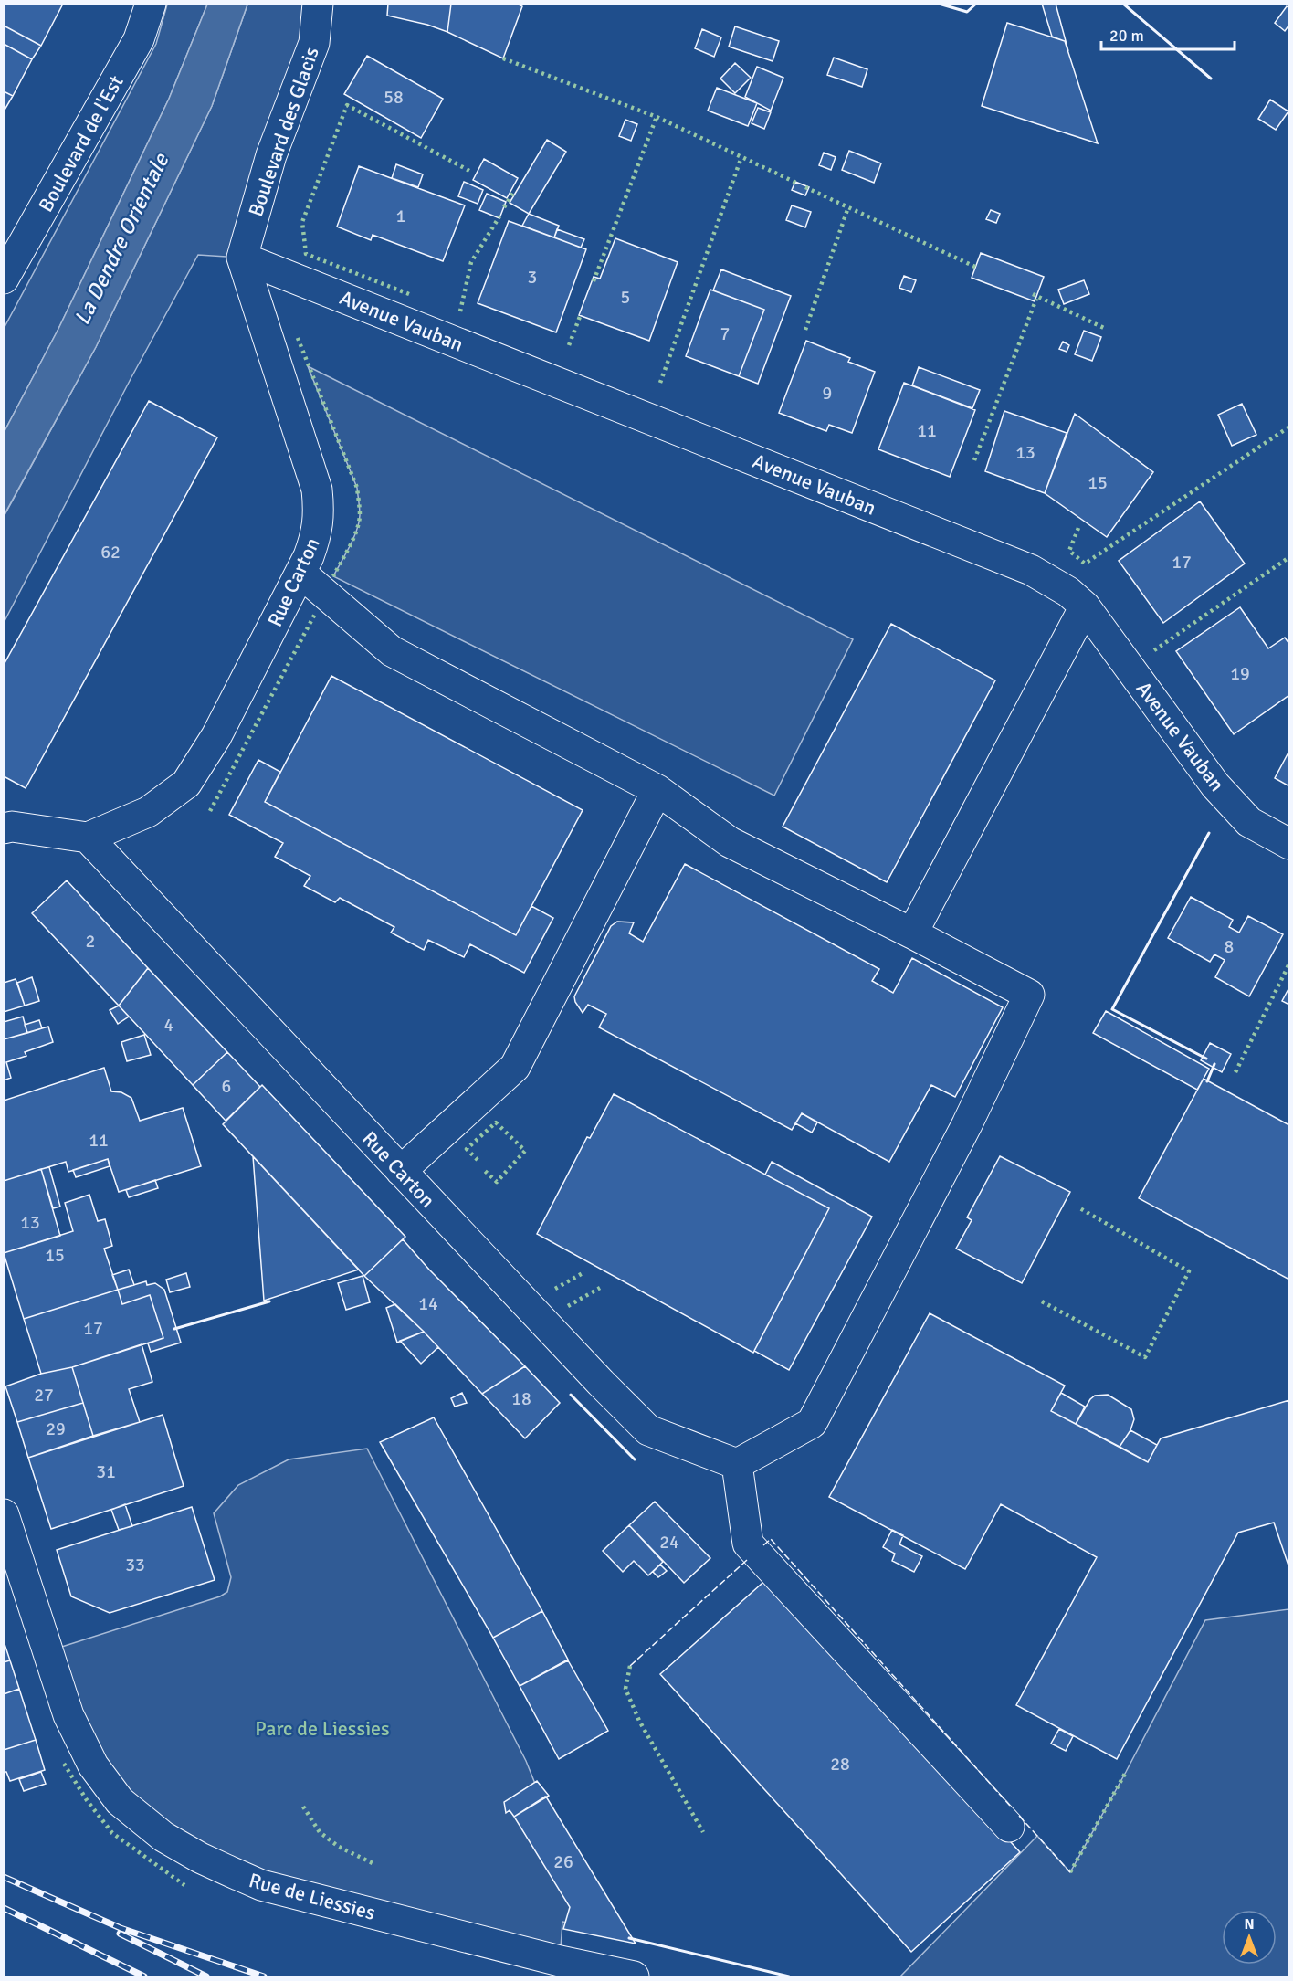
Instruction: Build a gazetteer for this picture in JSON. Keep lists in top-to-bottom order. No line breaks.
{"streets":{"street":["Boulevard des Glacis","Boulevard de l'Est","Avenue Vauban","Rue Carton","Rue de Liessies"]},"crossings":[["Boulevard des Glacis","Avenue Vauban"],["Boulevard des Glacis","Rue Carton"],["Avenue Vauban","Rue Carton"]],"water":["La Dendre Orientale"],"parks":["Parc de Liessies"],"house_numbers":["58","1","3","5","7","9","11","13","15","62","17","19","2","8","4","6","11","13","15","14","17","27","18","29","31","24","33","28","26"],"scale_bar":"20 m","north":"top"}
